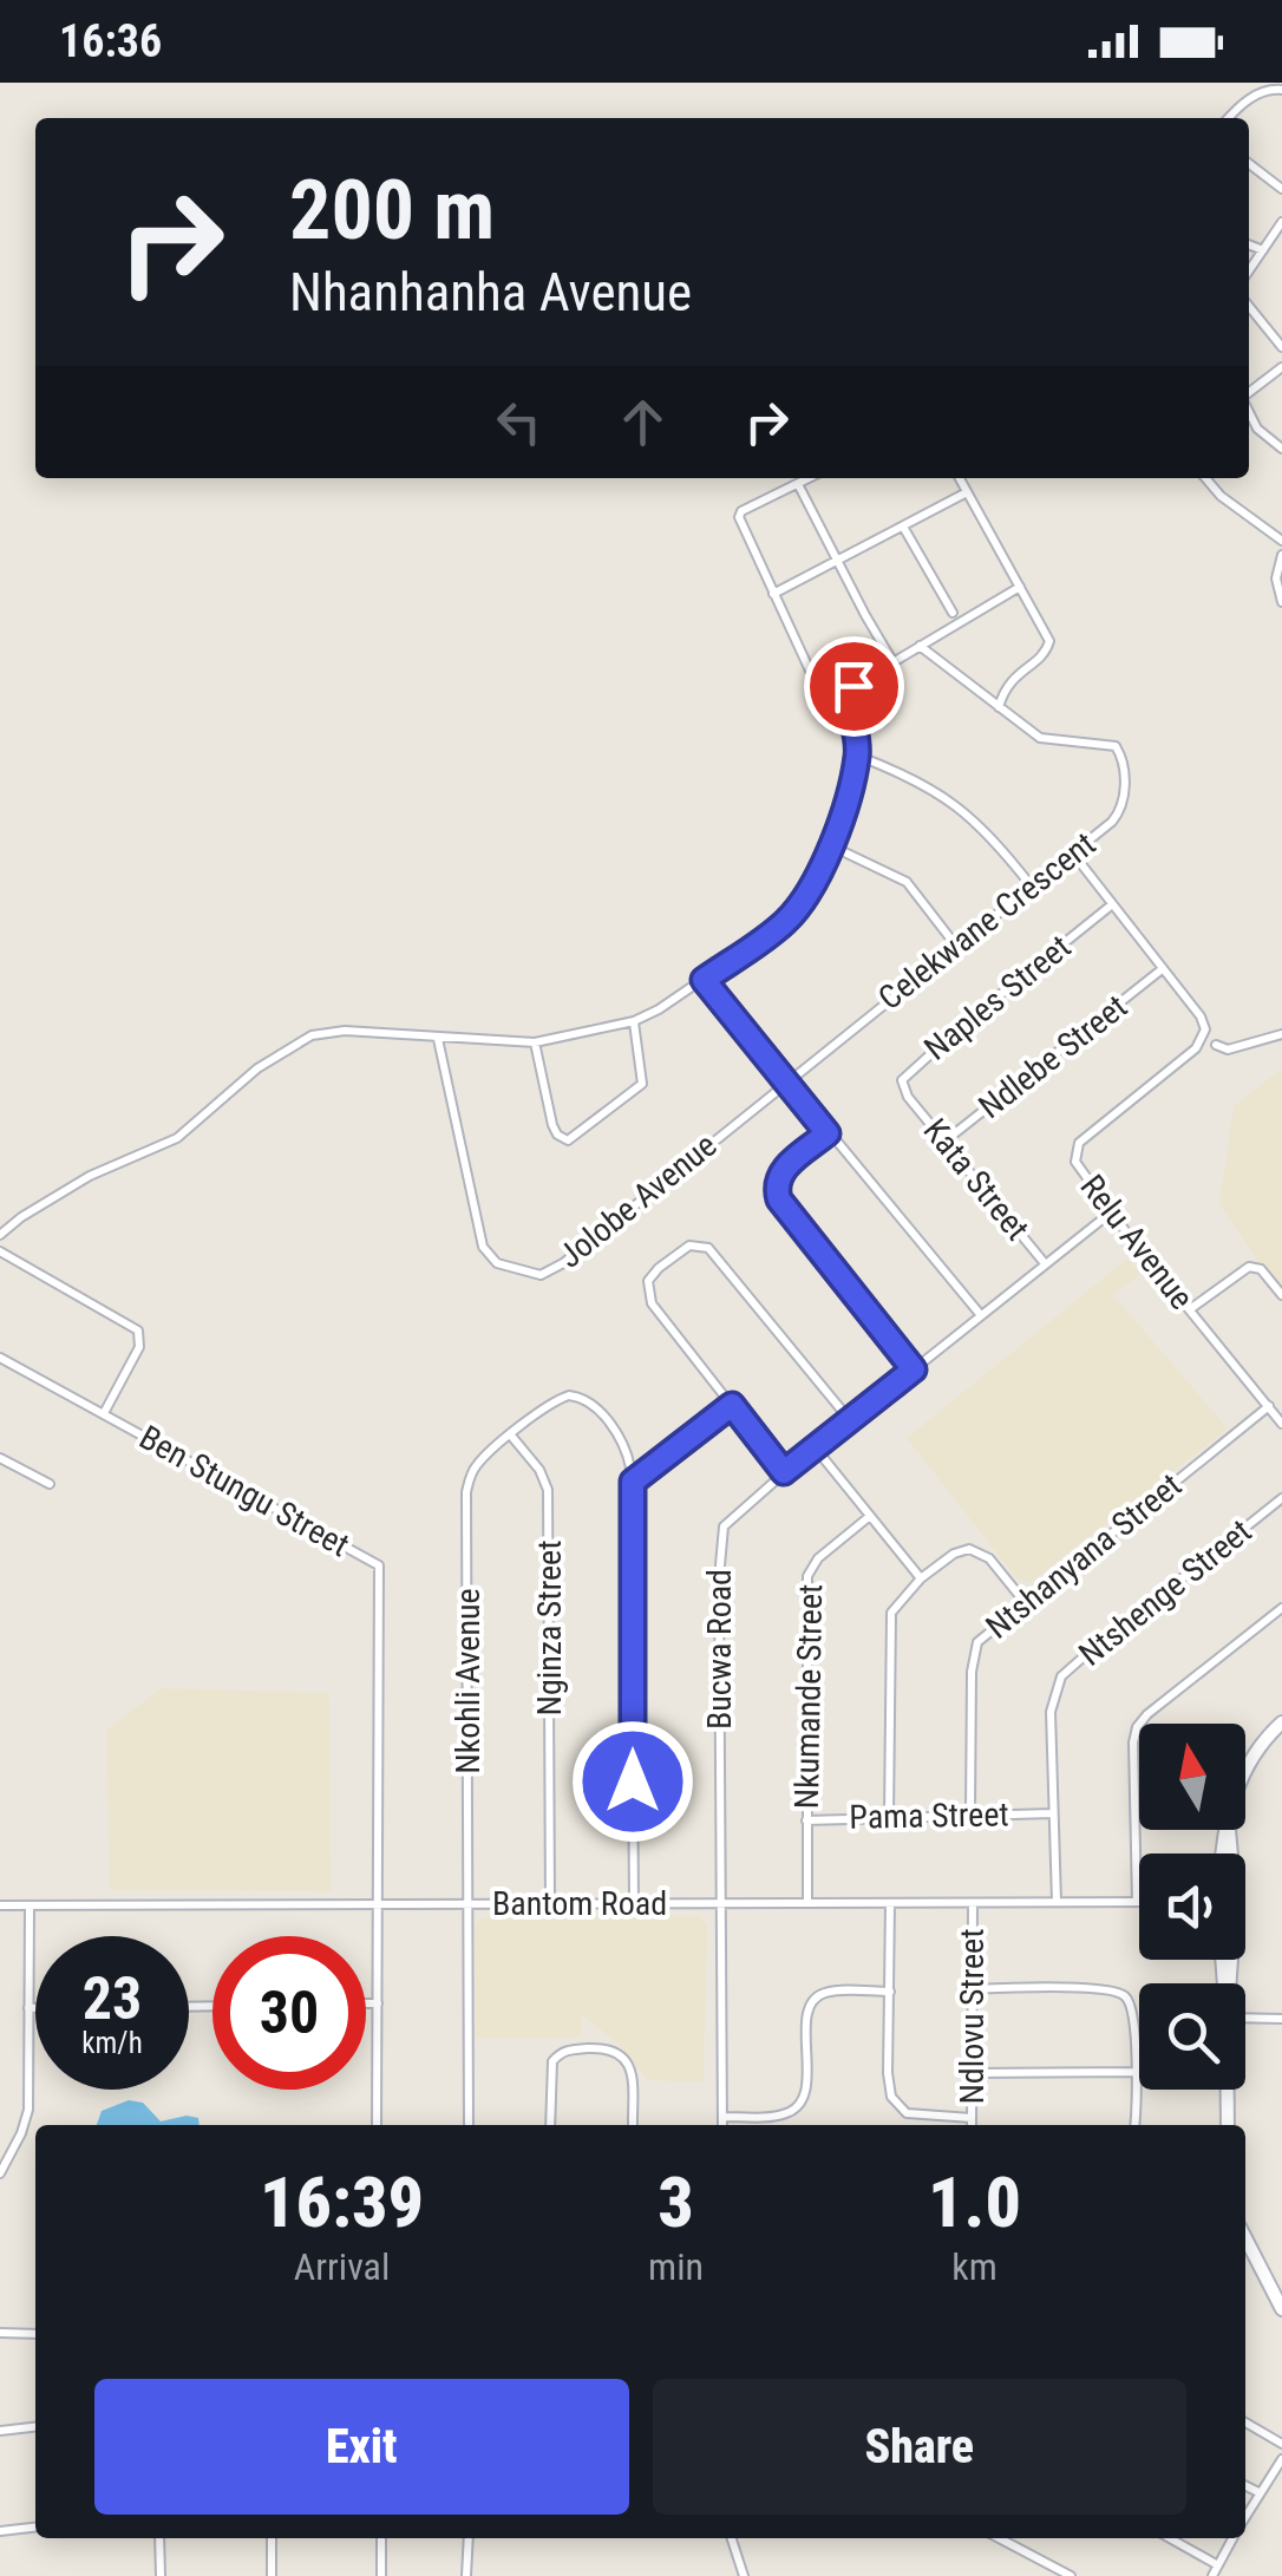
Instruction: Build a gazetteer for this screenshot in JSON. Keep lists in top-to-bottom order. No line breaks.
{"streets":{"street":["Celekwane Crescent","Naples Street","Ndlebe Street","Kata Street","Jolobe Avenue","Relu Avenue","Ben Stungu Street","Ntshanyana Street","Ntshenge Street","Nginza Street","Bucwa Road","Nkohli Avenue","Nkumande Street","Pama Street","Bantom Road","Ndlovu Street"]},"crossings":[["Celekwane Crescent","Jolobe Avenue"],["Celekwane Crescent","Relu Avenue"],["Naples Street","Kata Street"],["Naples Street","Relu Avenue"],["Ndlebe Street","Kata Street"],["Ndlebe Street","Relu Avenue"],["Kata Street","Bucwa Road"],["Relu Avenue","Ntshanyana Street"],["Relu Avenue","Bucwa Road"],["Ben Stungu Street","Bantom Road"],["Ntshanyana Street","Pama Street"],["Ntshenge Street","Pama Street"],["Ntshenge Street","Bantom Road"],["Nginza Street","Nkohli Avenue"],["Nginza Street","Bantom Road"],["Bucwa Road","Bantom Road"],["Nkohli Avenue","Bantom Road"],["Nkumande Street","Pama Street"],["Nkumande Street","Bantom Road"],["Bantom Road","Ndlovu Street"]],"north":"top","page":{"status":"16:36","turn":["200 m","Nhanhanha Avenue"],"speed":"23 km/h","limit":"30","eta":["16:39","Arrival","3","min","1.0","km"],"buttons":["Exit","Share"]}}
